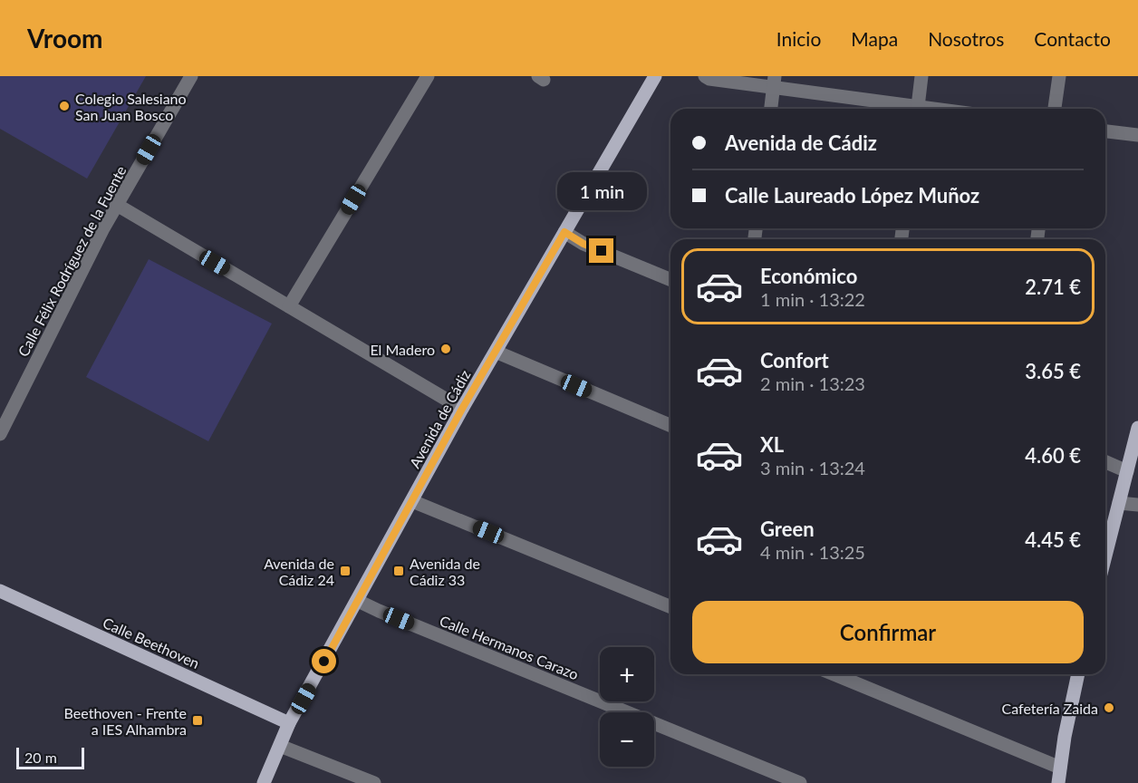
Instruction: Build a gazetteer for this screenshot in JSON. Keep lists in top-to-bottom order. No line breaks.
{"streets":{"main road":["Avenida de Cádiz","Calle Beethoven"],"street":["Calle Félix Rodríguez de la Fuente","Calle Hermanos Carazo"]},"crossings":[["Avenida de Cádiz","Calle Beethoven"],["Avenida de Cádiz","Calle Hermanos Carazo"]],"places":{"other":["Colegio Salesiano San Juan Bosco","El Madero","Cafetería Zaida"],"transit":["Avenida de Cádiz 24","Avenida de Cádiz 33","Beethoven - Frente a IES Alhambra"]},"scale_bar":"20 m","page":{"header":"Vroom","nav":["Inicio","Mapa","Nosotros","Contacto"],"banner":["Avenida de Cádiz","Calle Laureado López Muñoz"],"bubble":"1 min","list":[{"name":"Económico","note":"1 min · 13:22","value":"2.71 €"},{"name":"Confort","note":"2 min · 13:23","value":"3.65 €"},{"name":"XL","note":"3 min · 13:24","value":"4.60 €"},{"name":"Green","note":"4 min · 13:25","value":"4.45 €"}],"buttons":"Confirmar","map_buttons":["+","−"],"scale":"20 m"}}
